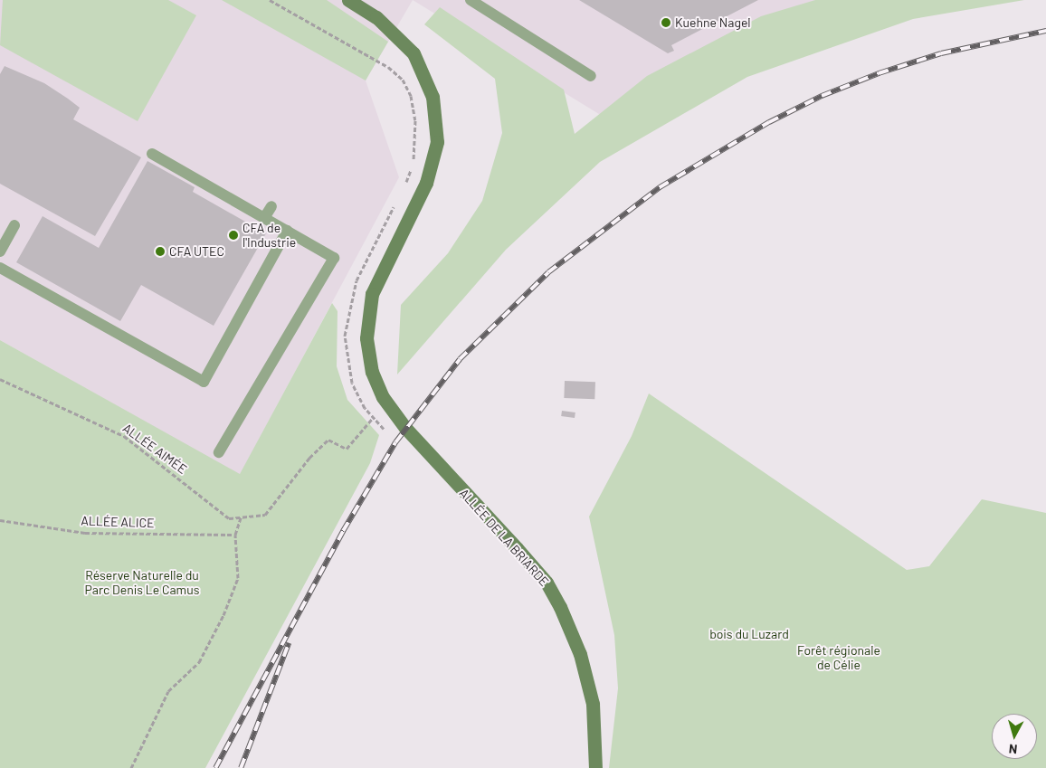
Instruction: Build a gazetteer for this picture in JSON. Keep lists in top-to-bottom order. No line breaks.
{"streets":{"street":["ALLÉE DE LA BRIARDE"],"path":["ALLÉE AIMÉE","ALLÉE ALICE"]},"parks":["Réserve Naturelle du Parc Denis Le Camus","bois du Luzard","Forêt régionale de Célie"],"places":["Kuehne Nagel","CFA de l'Industrie","CFA UTEC"],"north":"bottom"}
